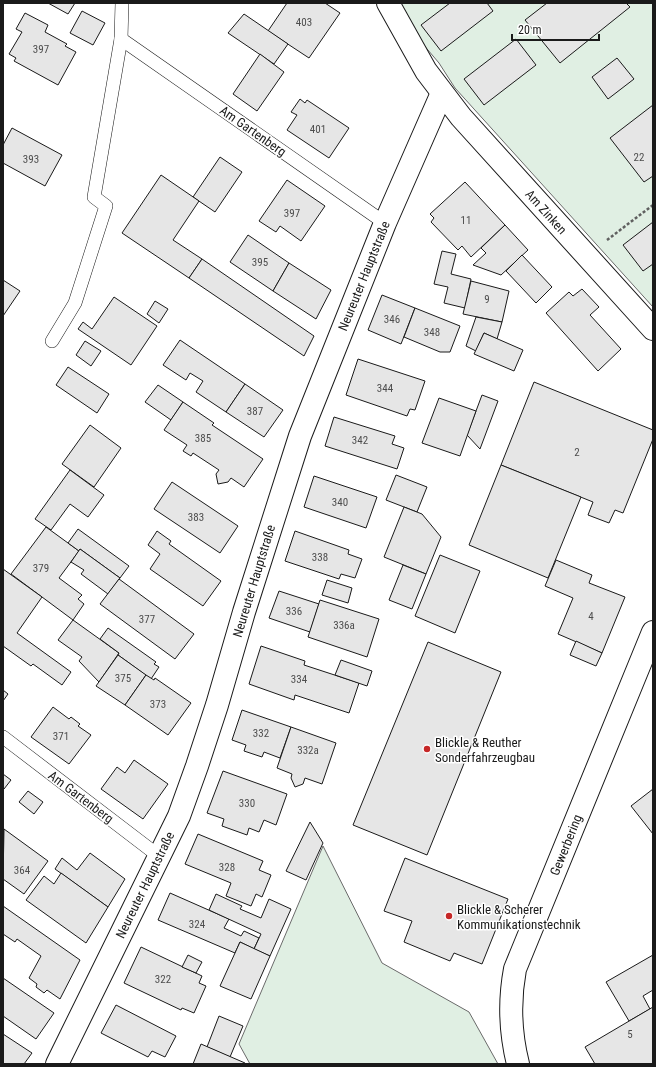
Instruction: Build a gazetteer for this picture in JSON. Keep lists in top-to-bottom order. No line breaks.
{"streets":{"street":["Am Zinken","Neureuter Hauptstraße","Gewerbering"],"lane":["Am Gartenberg"]},"crossings":[["Am Gartenberg","Neureuter Hauptstraße"],["Am Zinken","Neureuter Hauptstraße"]],"places":["Blickle & Reuther Sonderfahrzeugbau","Blickle & Scherer Kommunikationstechnik"],"house_numbers":["403","397","401","22","393","397","11","395","9","346","348","344","387","385","342","2","340","383","338","379","336","4","377","336a","375","334","373","332","371","332a","330","328","364","324","322","5"],"scale_bar":"20 m"}
